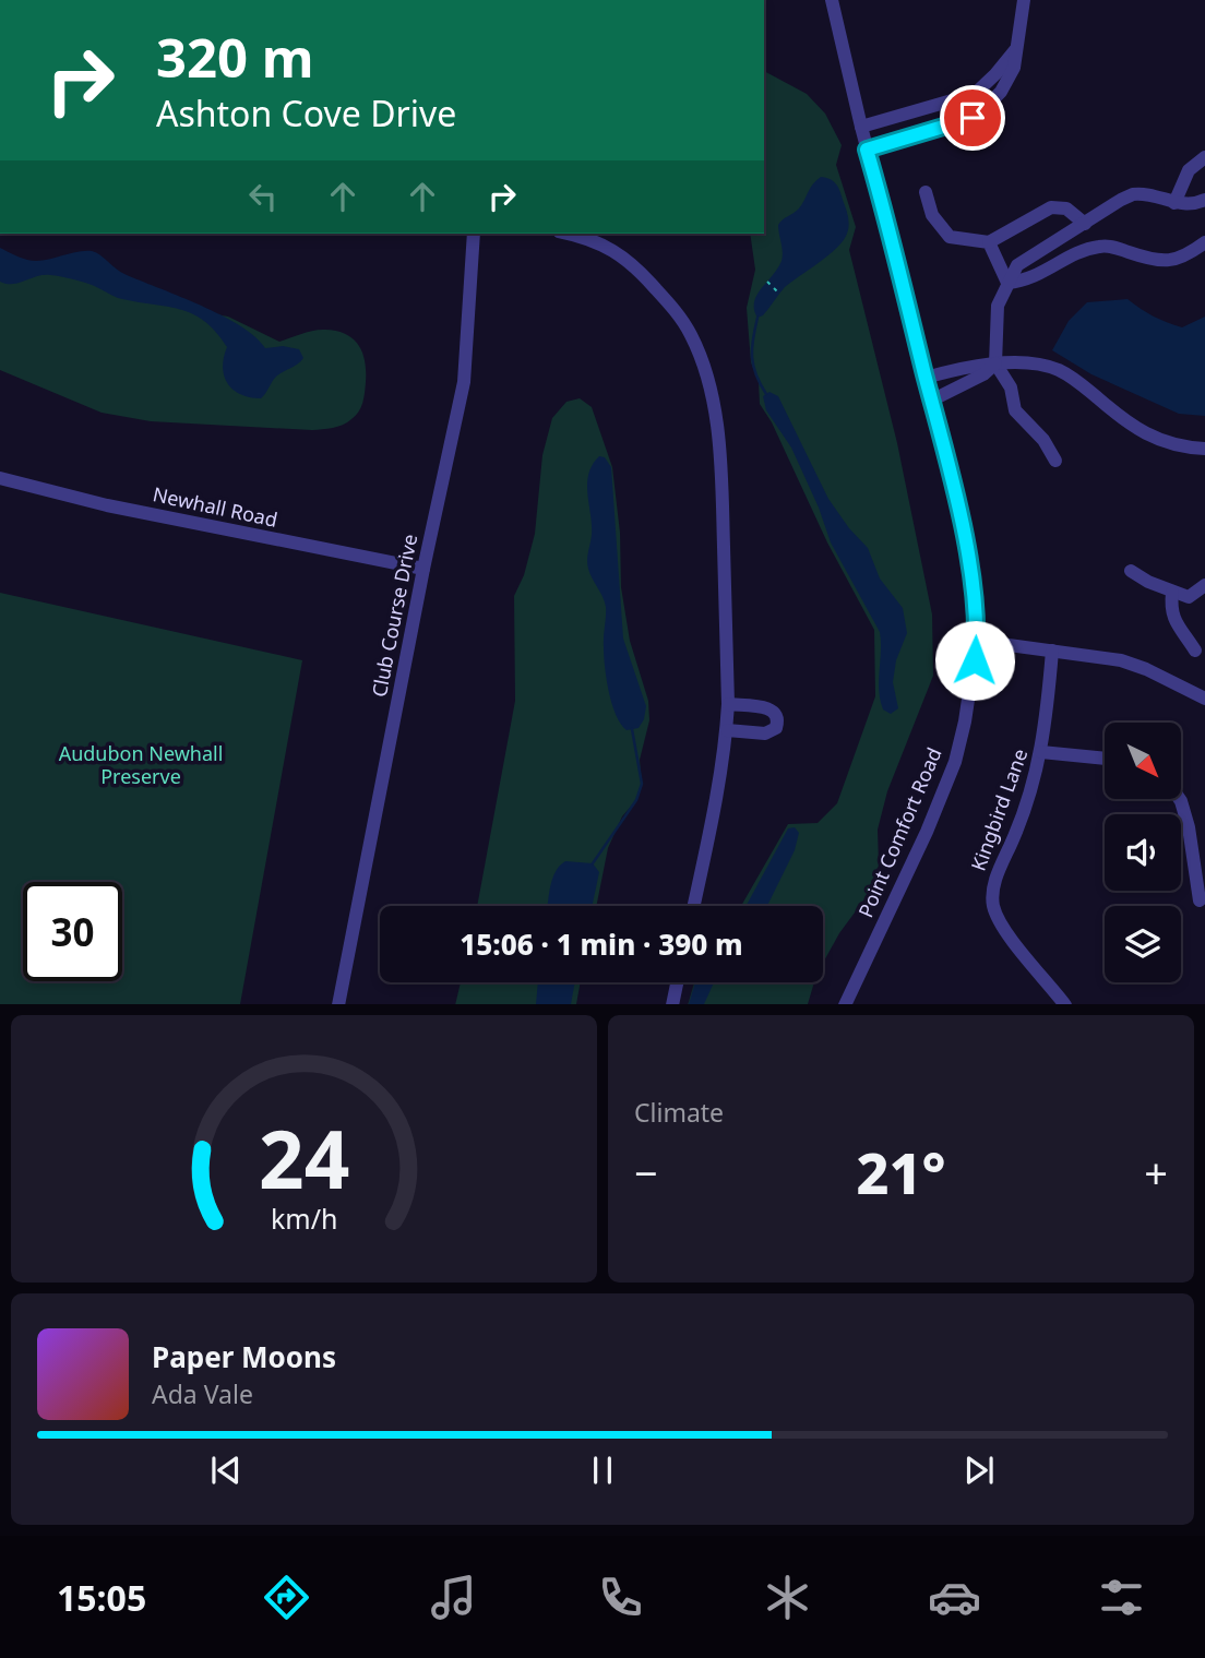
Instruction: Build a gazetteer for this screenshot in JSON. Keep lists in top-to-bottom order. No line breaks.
{"streets":{"street":["Newhall Road","Club Course Drive","Kingbird Lane","Point Comfort Road"]},"crossings":[["Newhall Road","Club Course Drive"]],"parks":["Audubon Newhall Preserve"],"north":"bottom right","page":{"turn":["320 m","Ashton Cove Drive"],"limit":"30","trip":"15:06 · 1 min · 390 m","tile":"Climate","heat":["−","21°","+"],"song":["Paper Moons","Ada Vale"],"tabs":"15:05","gauge":["24","km/h"]}}
